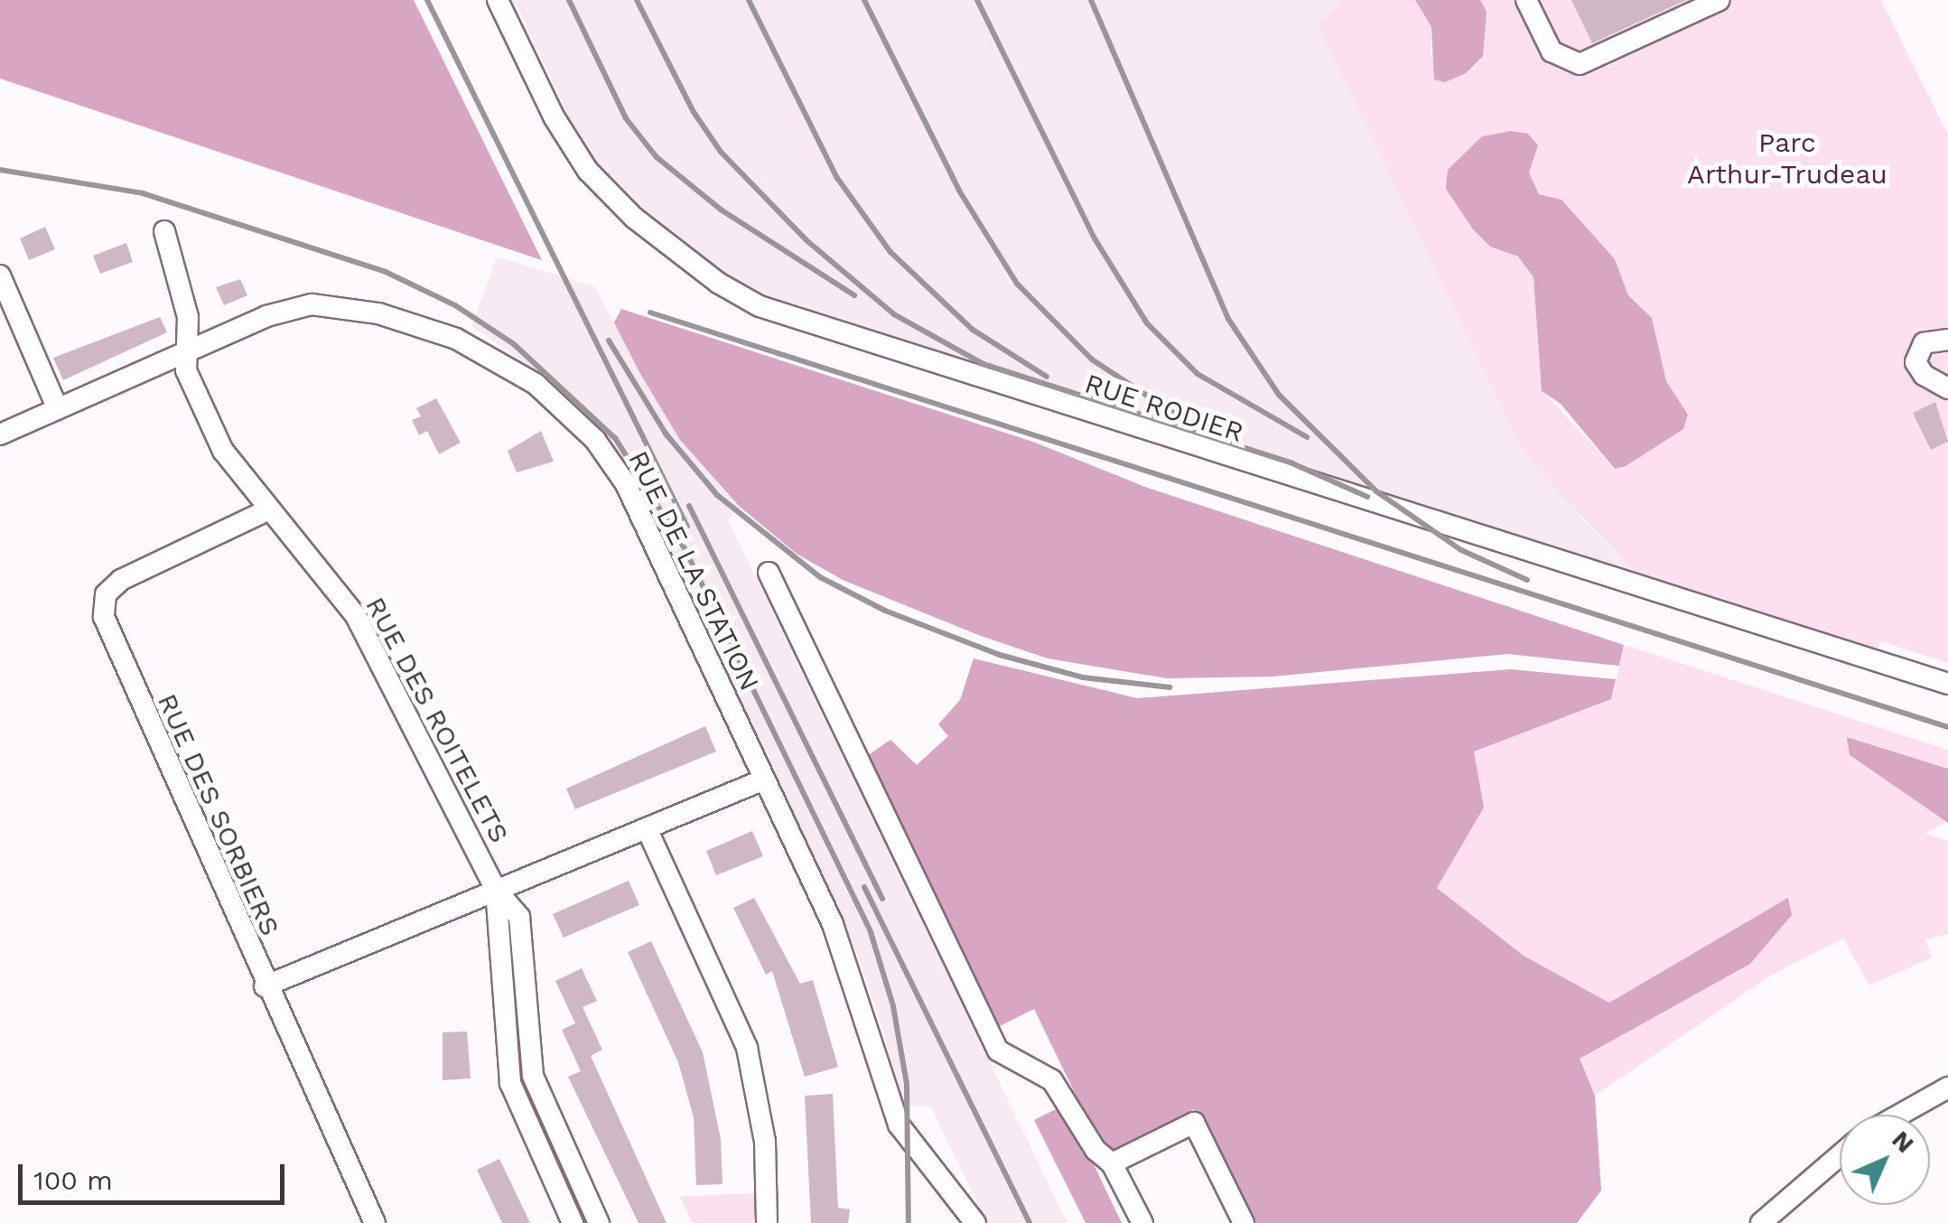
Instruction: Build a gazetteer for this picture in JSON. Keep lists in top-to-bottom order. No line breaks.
{"streets":{"street":["RUE RODIER","RUE DE LA STATION","RUE DES ROITELETS","RUE DES SORBIERS"]},"crossings":[["RUE DE LA STATION","RUE DES ROITELETS"],["RUE DES ROITELETS","RUE DES SORBIERS"]],"parks":["Parc Arthur-Trudeau"],"scale_bar":"100 m","north":"top right"}
